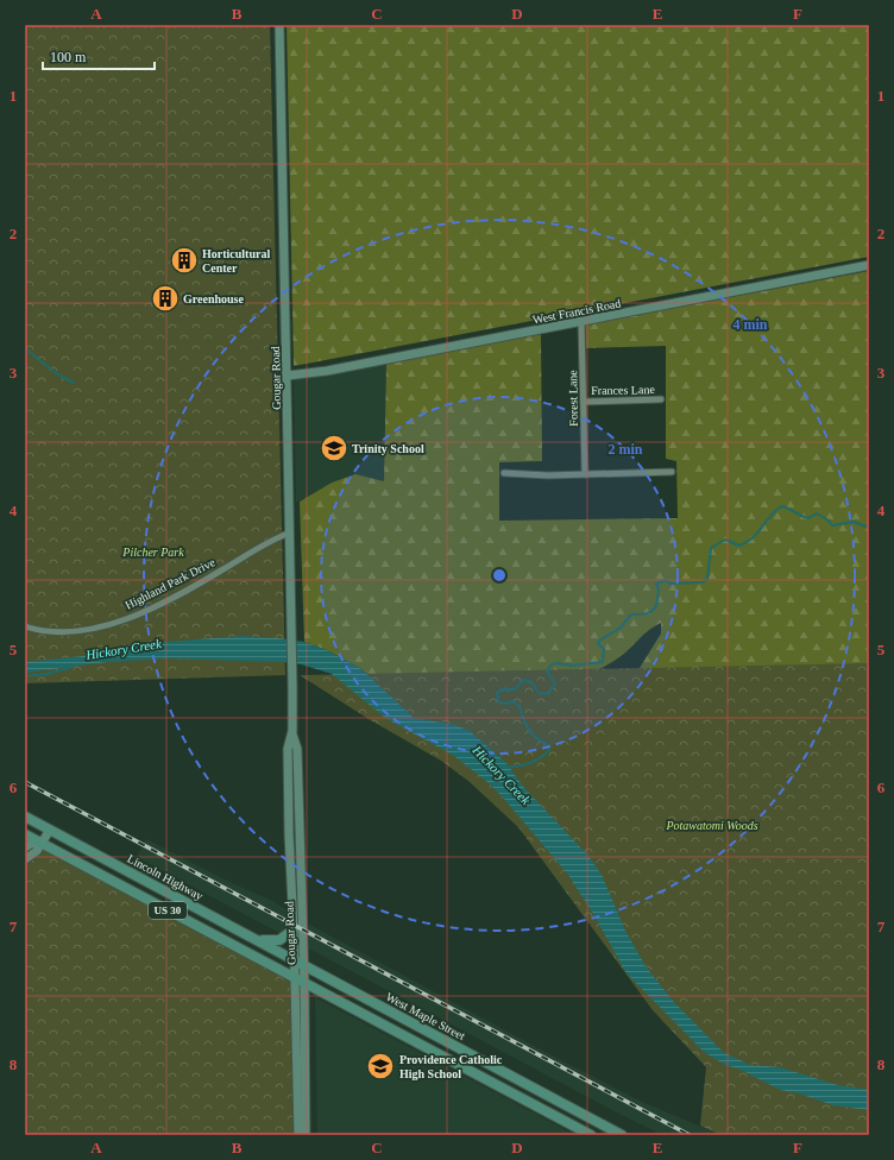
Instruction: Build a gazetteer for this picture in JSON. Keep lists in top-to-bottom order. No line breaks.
{"streets":{"main road":["Lincoln Highway","US 30","West Maple Street"],"street":["West Francis Road","Gougar Road","Frances Lane","Forest Lane","Highland Park Drive"]},"crossings":[["West Francis Road","Gougar Road"],["West Francis Road","Forest Lane"],["Gougar Road","Highland Park Drive"],["Gougar Road","Lincoln Highway"],["Gougar Road","US 30"],["Gougar Road","West Maple Street"],["Frances Lane","Forest Lane"],["Lincoln Highway","West Maple Street"]],"water":["Hickory Creek"],"parks":["Pilcher Park","Potawatomi Woods"],"places":{"building":["Horticultural Center","Greenhouse"],"school or university":["Trinity School","Providence Catholic High School"]},"scale_bar":"100 m","grid":{"columns":["A","B","C","D","E","F"],"rows":["1","2","3","4","5","6","7","8"]},"rings":["4 min","2 min"]}
